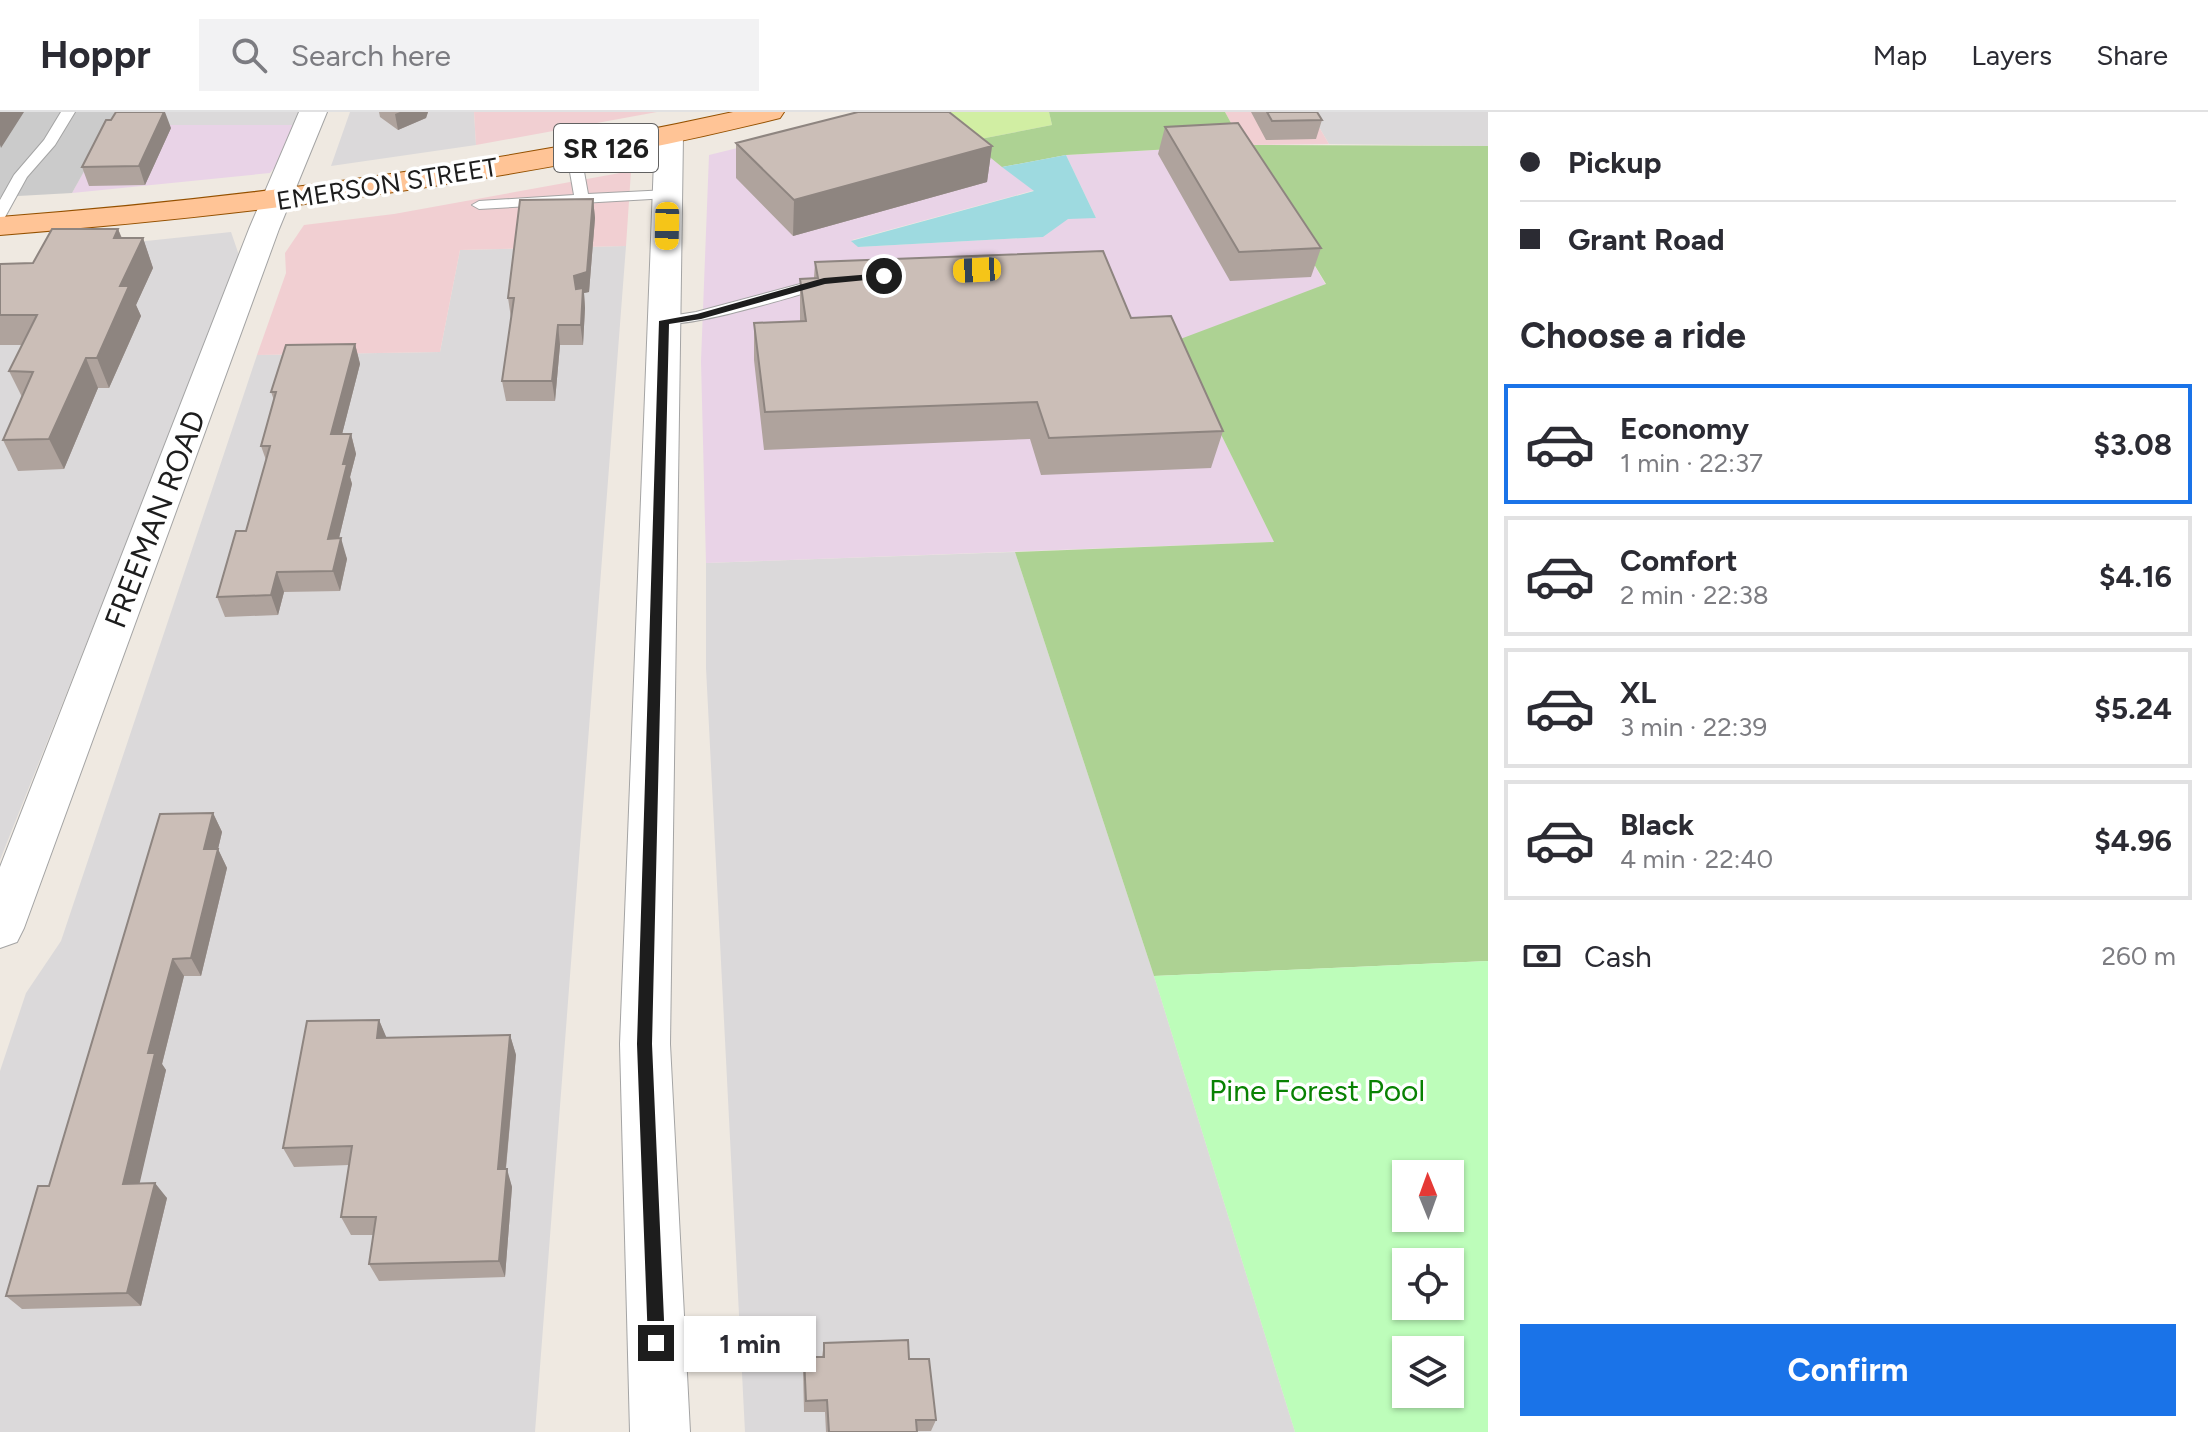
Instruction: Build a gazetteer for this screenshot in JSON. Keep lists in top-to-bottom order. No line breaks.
{"streets":{"main road":["SR 126","EMERSON STREET"],"street":["FREEMAN ROAD"]},"crossings":[["EMERSON STREET","FREEMAN ROAD"]],"parks":["Pine Forest Pool"],"north":"top","page":{"header":"Hoppr","search":"Search here","nav":["Map","Layers","Share"],"banner":["Pickup","Grant Road"],"heading":"Choose a ride","list":[{"name":"Economy","note":"1 min · 22:37","value":"$3.08"},{"name":"Comfort","note":"2 min · 22:38","value":"$4.16"},{"name":"XL","note":"3 min · 22:39","value":"$5.24"},{"name":"Black","note":"4 min · 22:40","value":"$4.96"}],"pay":["Cash","260 m"],"buttons":"Confirm","bubble":"1 min"}}
